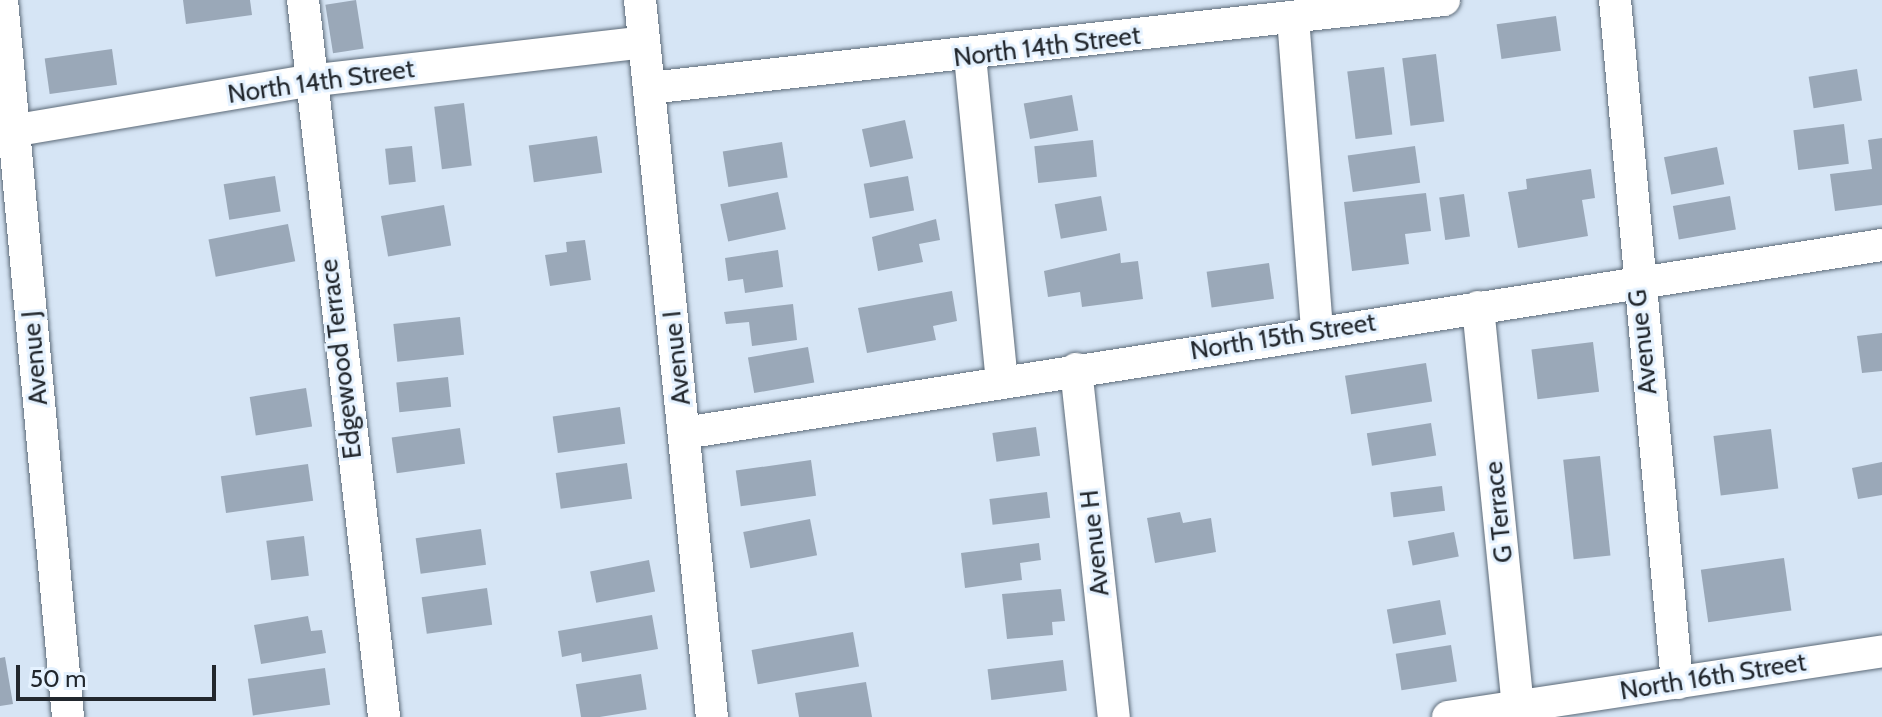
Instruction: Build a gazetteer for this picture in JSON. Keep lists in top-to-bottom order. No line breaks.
{"streets":{"street":["North 14th Street","North 15th Street","Avenue G","Avenue J","Avenue I","Edgewood Terrace","G Terrace","Avenue H","North 16th Street"]},"crossings":[["North 14th Street","Avenue J"],["North 14th Street","Avenue I"],["North 14th Street","Edgewood Terrace"],["North 15th Street","Avenue G"],["North 15th Street","Avenue I"],["North 15th Street","G Terrace"],["North 15th Street","Avenue H"],["Avenue G","North 16th Street"],["G Terrace","North 16th Street"]],"scale_bar":"50 m"}
